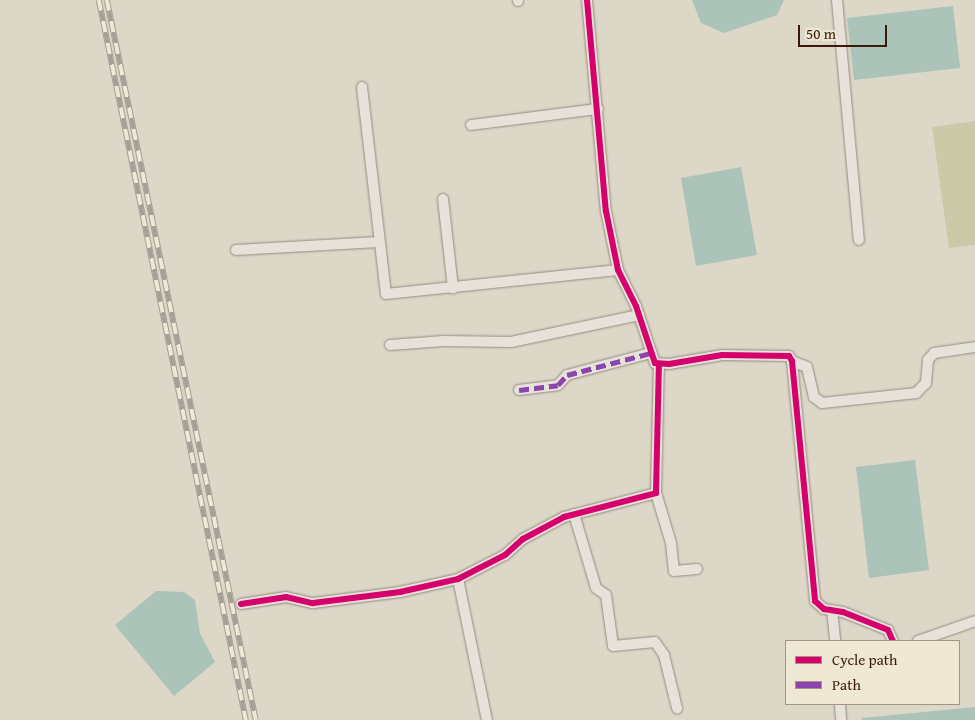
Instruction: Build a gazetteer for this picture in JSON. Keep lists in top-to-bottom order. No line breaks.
{"legend":["Cycle path","Path"],"scale_bar":"50 m"}
